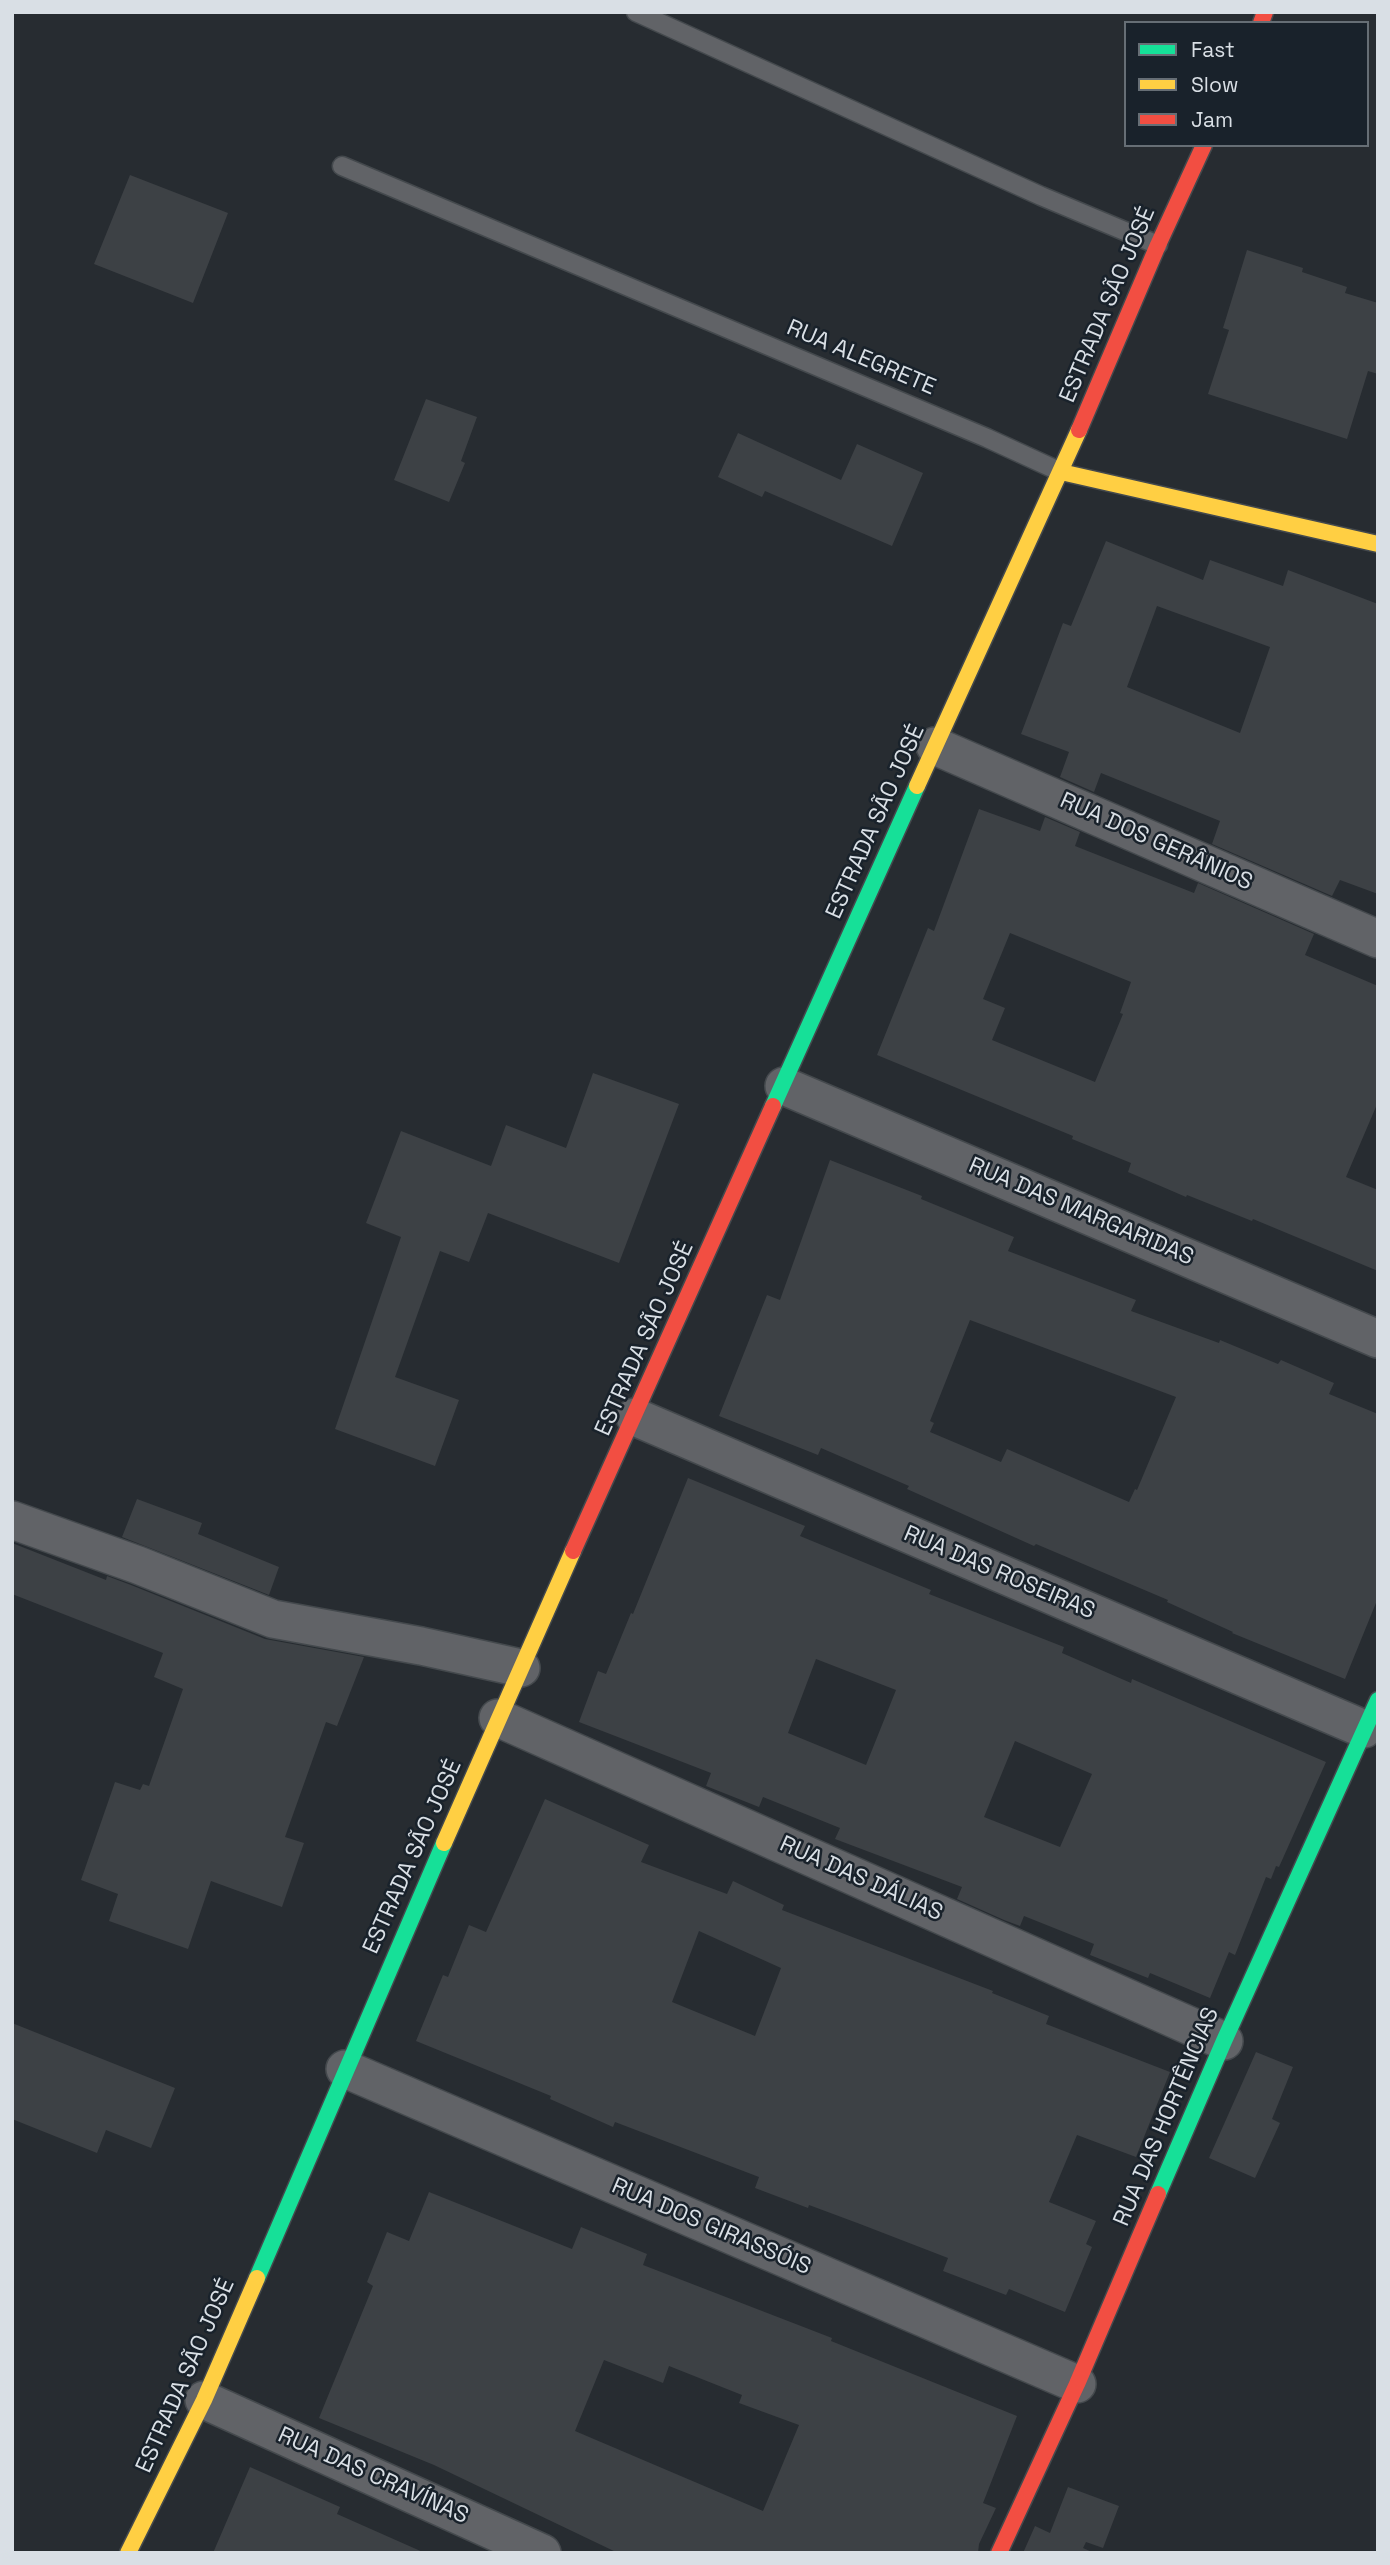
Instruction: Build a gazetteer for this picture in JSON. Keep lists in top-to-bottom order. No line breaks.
{"streets":{"street":["ESTRADA SÃO JOSÉ","RUA ALEGRETE","RUA DOS GERÂNIOS","RUA DAS MARGARIDAS","RUA DAS ROSEIRAS","RUA DAS DÁLIAS","RUA DAS HORTÊNCIAS","RUA DOS GIRASSÓIS","RUA DAS CRAVÍNAS"]},"crossings":[["ESTRADA SÃO JOSÉ","RUA ALEGRETE"],["ESTRADA SÃO JOSÉ","RUA DOS GERÂNIOS"],["ESTRADA SÃO JOSÉ","RUA DAS MARGARIDAS"],["ESTRADA SÃO JOSÉ","RUA DAS ROSEIRAS"],["ESTRADA SÃO JOSÉ","RUA DAS DÁLIAS"],["ESTRADA SÃO JOSÉ","RUA DOS GIRASSÓIS"],["ESTRADA SÃO JOSÉ","RUA DAS CRAVÍNAS"],["RUA DAS ROSEIRAS","RUA DAS HORTÊNCIAS"],["RUA DAS DÁLIAS","RUA DAS HORTÊNCIAS"],["RUA DAS HORTÊNCIAS","RUA DOS GIRASSÓIS"]],"legend":["Fast","Slow","Jam"]}
